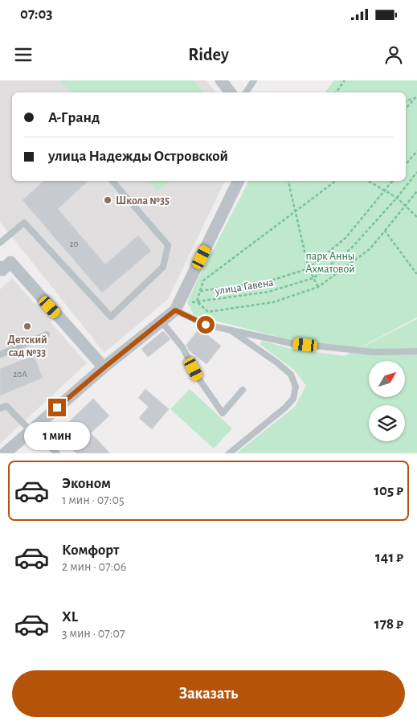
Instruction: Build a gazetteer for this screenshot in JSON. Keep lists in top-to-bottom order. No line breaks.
{"streets":{"path":["улица Гавена"]},"parks":["парк Анны Ахматовой"],"places":["Школа №35","Детский сад №33"],"house_numbers":["20","20А"],"north":"top right","page":{"status":"07:03","header":"Ridey","banner":["А-Гранд","улица Надежды Островской"],"bubble":"1 мин","list":[{"name":"Эконом","note":"1 мин · 07:05","value":"105 ₽"},{"name":"Комфорт","note":"2 мин · 07:06","value":"141 ₽"},{"name":"XL","note":"3 мин · 07:07","value":"178 ₽"}],"buttons":"Заказать"}}
